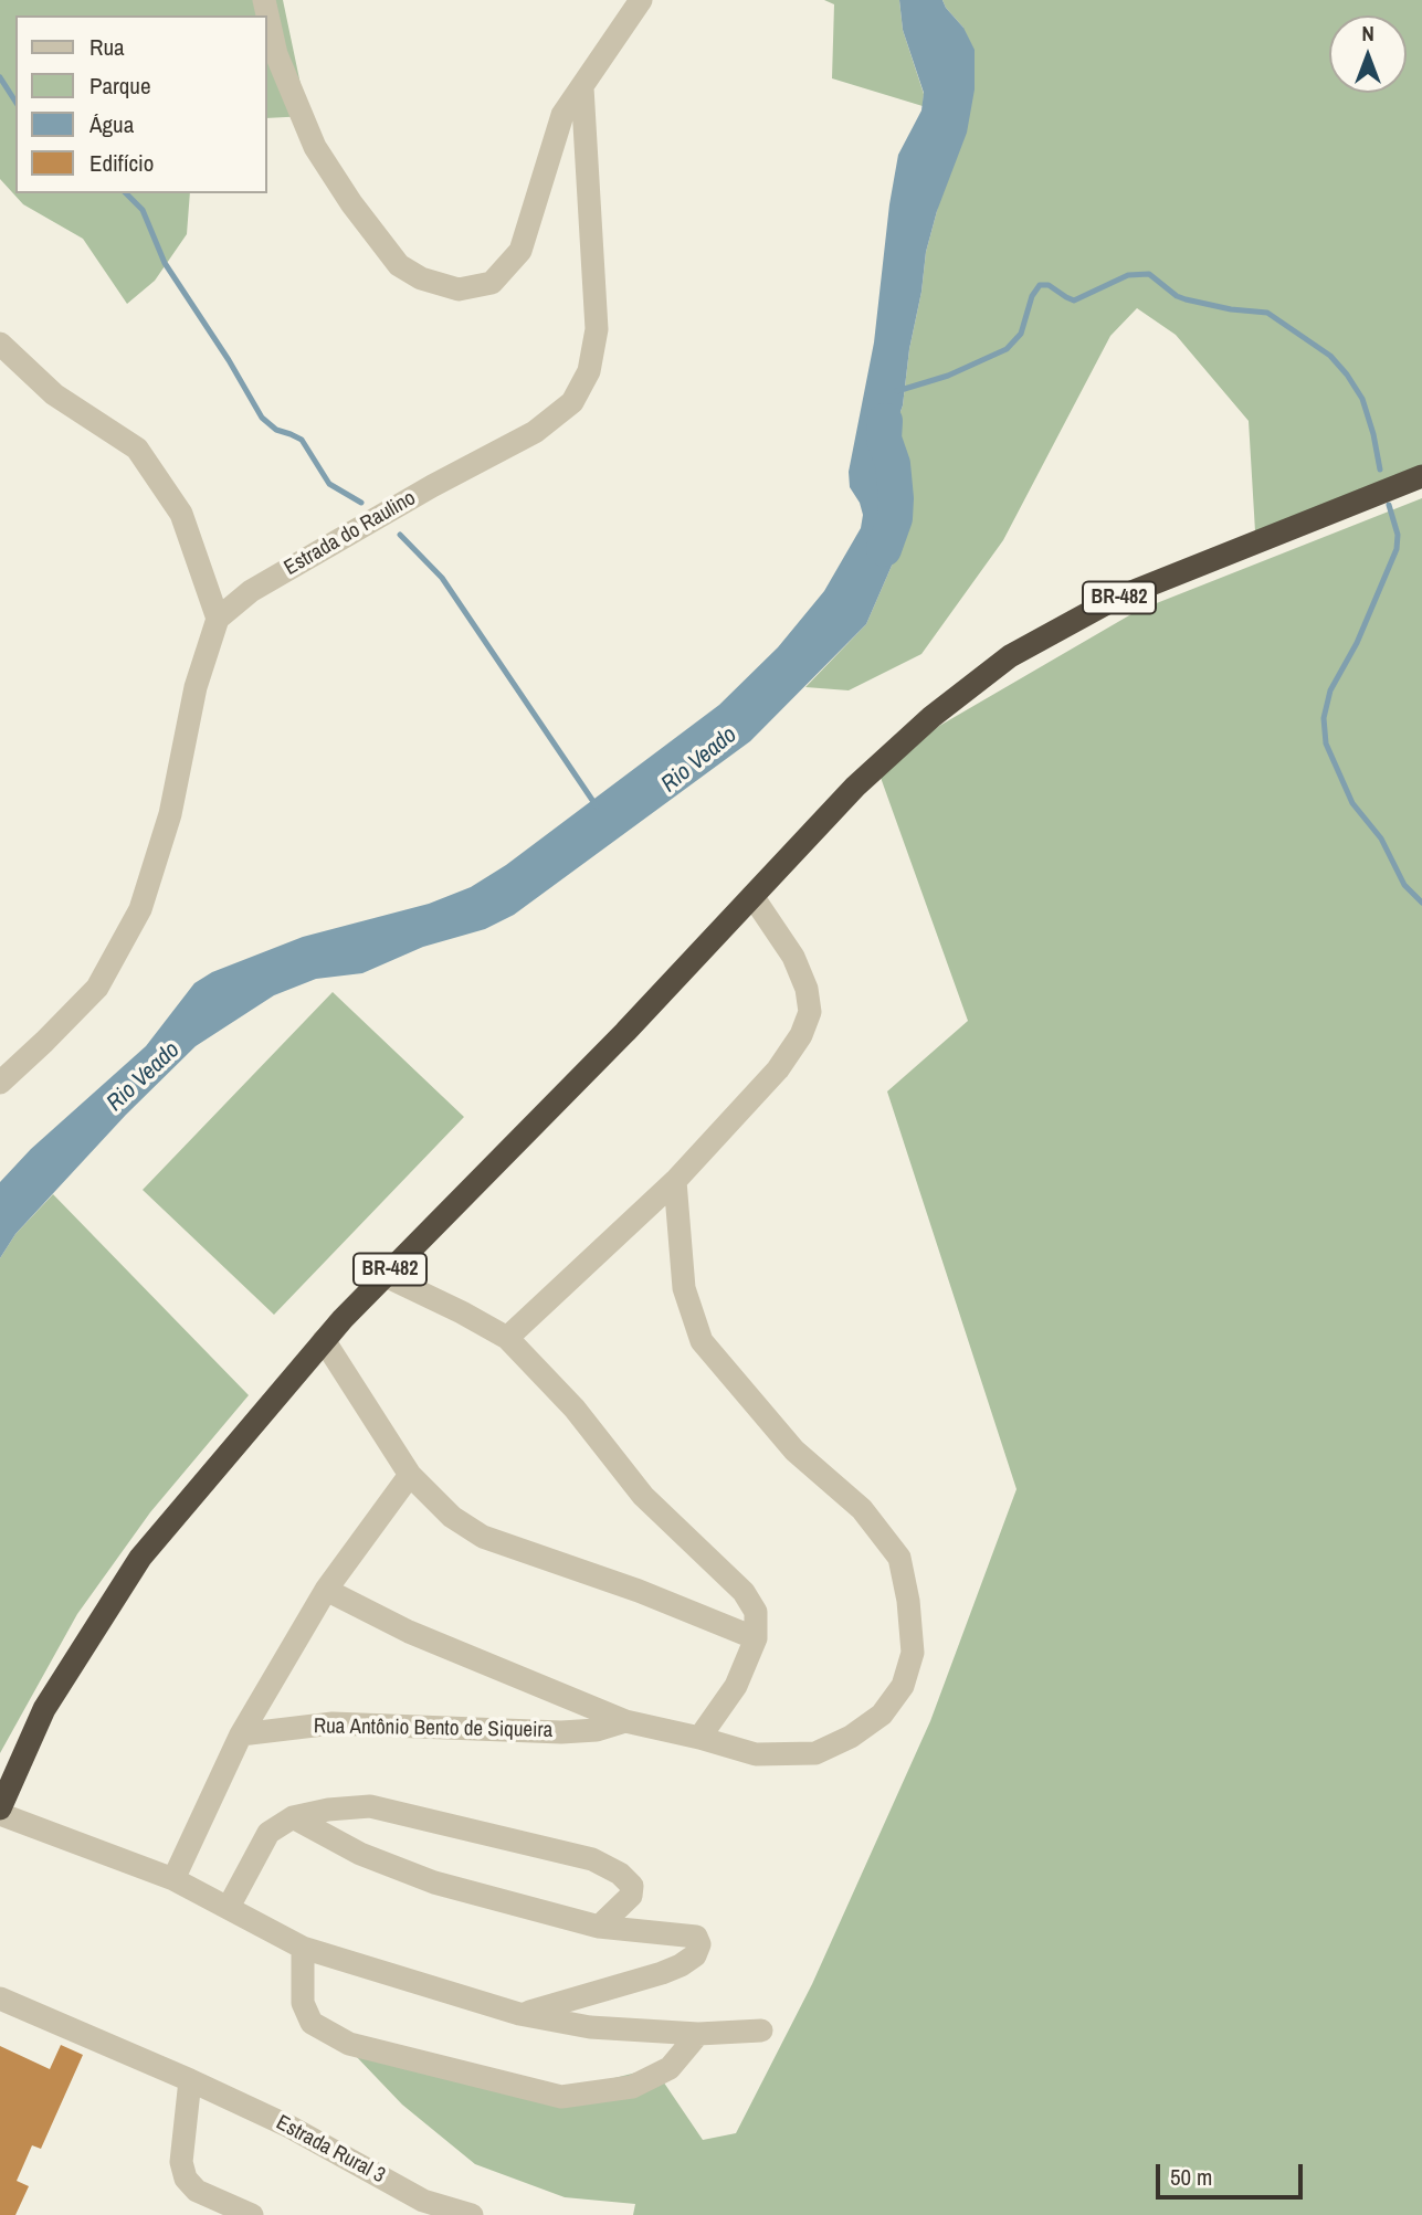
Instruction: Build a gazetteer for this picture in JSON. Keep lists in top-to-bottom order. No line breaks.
{"streets":{"highway":["BR-482"],"street":["Estrada do Raulino","Rua Antônio Bento de Siqueira","Estrada Rural 3"]},"water":["Rio Veado"],"legend":["Rua","Parque","Água","Edifício"],"scale_bar":"50 m","north":"top"}
